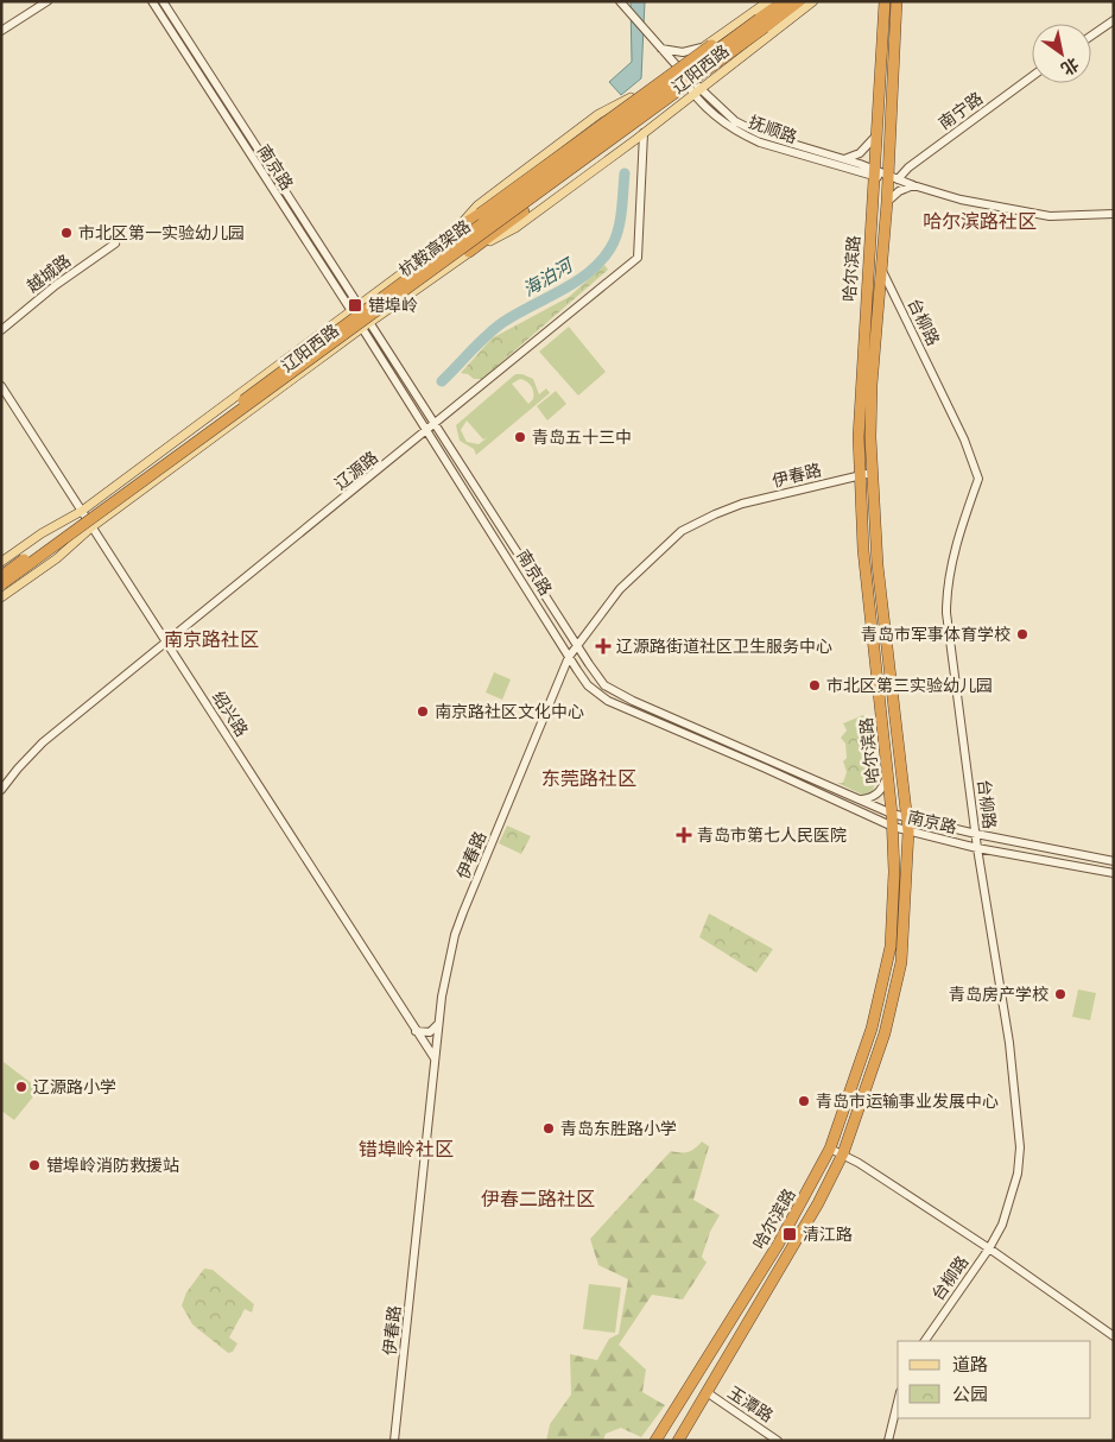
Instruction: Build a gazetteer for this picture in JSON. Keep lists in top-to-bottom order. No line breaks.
{"streets":{"highway":["杭鞍高架路","哈尔滨路"],"main road":["辽阳西路"],"street":["南宁路","抚顺路","南京路","越城路","台柳路","辽源路","伊春路","绍兴路","玉潭路"]},"crossings":[["辽阳西路","抚顺路"],["辽阳西路","南京路"],["辽阳西路","辽源路"],["辽阳西路","绍兴路"],["南宁路","抚顺路"],["南宁路","哈尔滨路"],["抚顺路","哈尔滨路"],["南京路","哈尔滨路"],["南京路","台柳路"],["南京路","辽源路"],["南京路","伊春路"],["哈尔滨路","台柳路"],["哈尔滨路","伊春路"],["哈尔滨路","玉潭路"],["辽源路","绍兴路"],["伊春路","绍兴路"]],"districts":["哈尔滨路社区","南京路社区","东莞路社区","错埠岭社区","伊春二路社区"],"water":["海泊河"],"places":{"other":["市北区第一实验幼儿园","青岛五十三中","青岛市军事体育学校","市北区第三实验幼儿园","南京路社区文化中心","青岛房产学校","辽源路小学","青岛市运输事业发展中心","青岛东胜路小学","错埠岭消防救援站"],"transit":["错埠岭","清江路"],"health":["辽源路街道社区卫生服务中心","青岛市第七人民医院"]},"legend":["道路","公园"],"north":"bottom right"}
